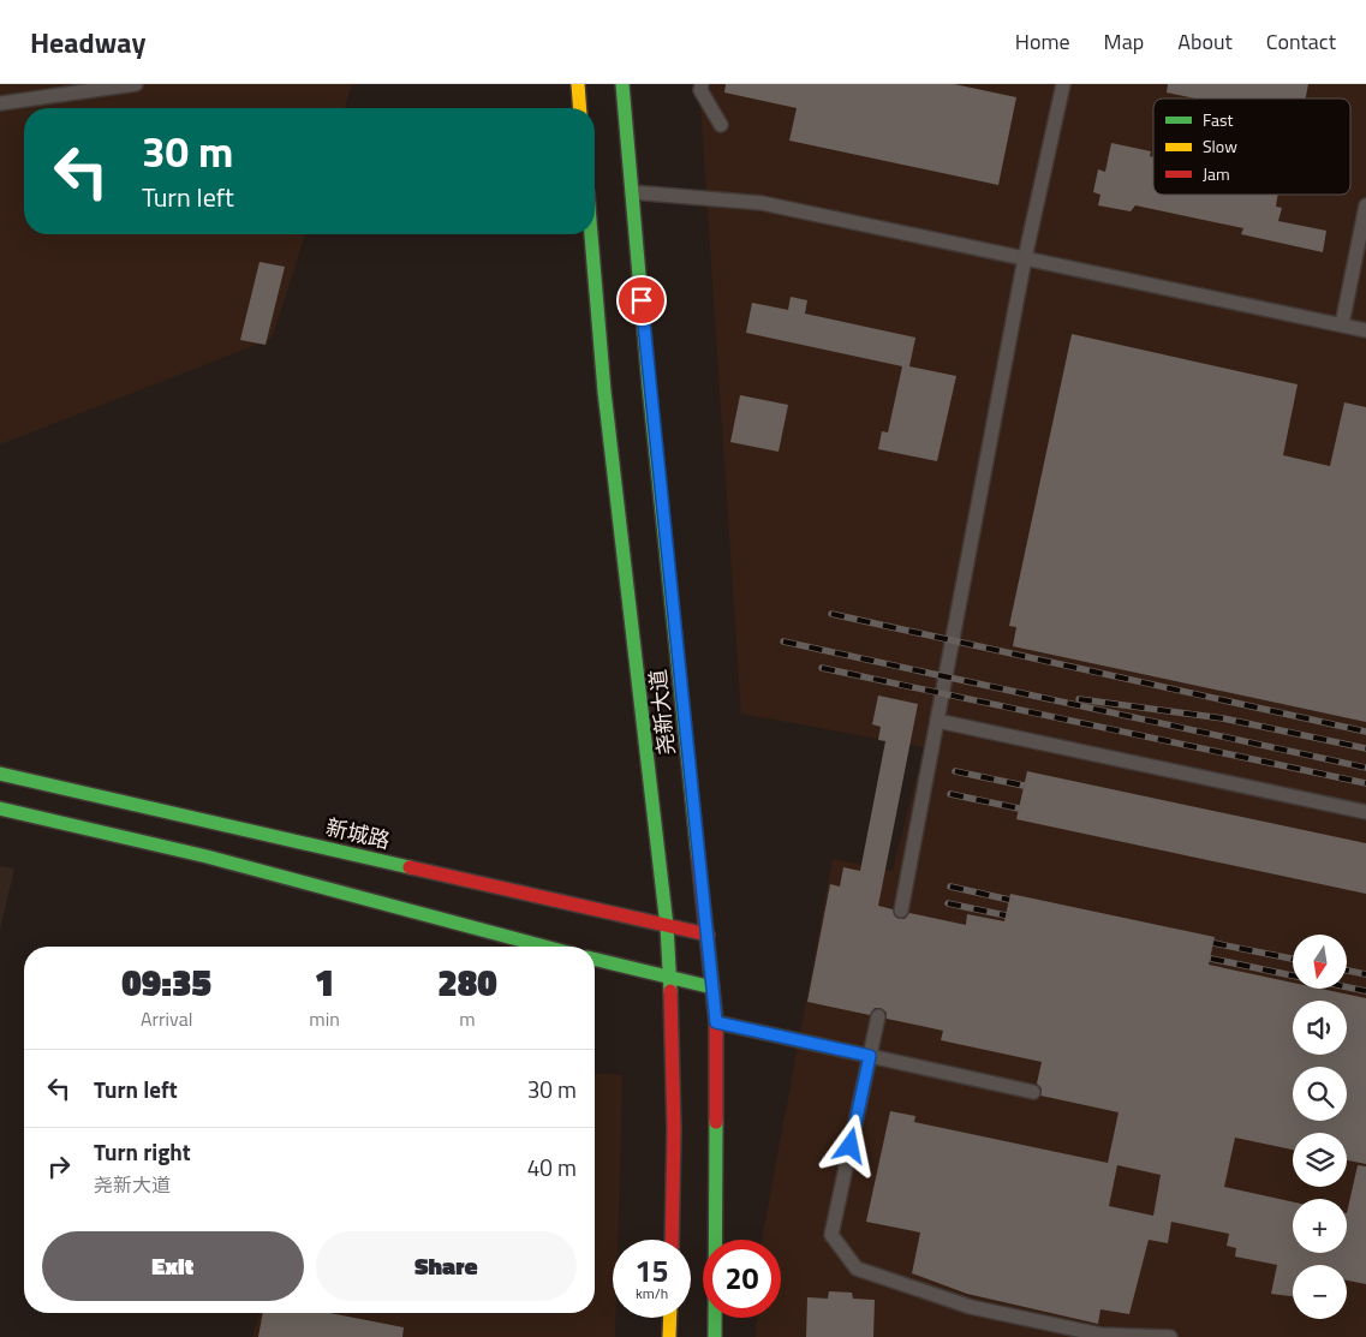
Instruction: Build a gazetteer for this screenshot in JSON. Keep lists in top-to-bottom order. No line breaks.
{"streets":{"main road":["尧新大道","新城路"]},"crossings":[["尧新大道","新城路"]],"legend":["Fast","Slow","Jam"],"north":"bottom","page":{"header":"Headway","nav":["Home","Map","About","Contact"],"turn":["30 m","Turn left"],"map_buttons":["+","−"],"eta":["09:35","Arrival","1","min","280","m"],"list":[{"name":"Turn left","value":"30 m"},{"name":"Turn right","note":"尧新大道","value":"40 m"}],"buttons":["Exit","Share"],"speed":"15 km/h","limit":"20"}}
